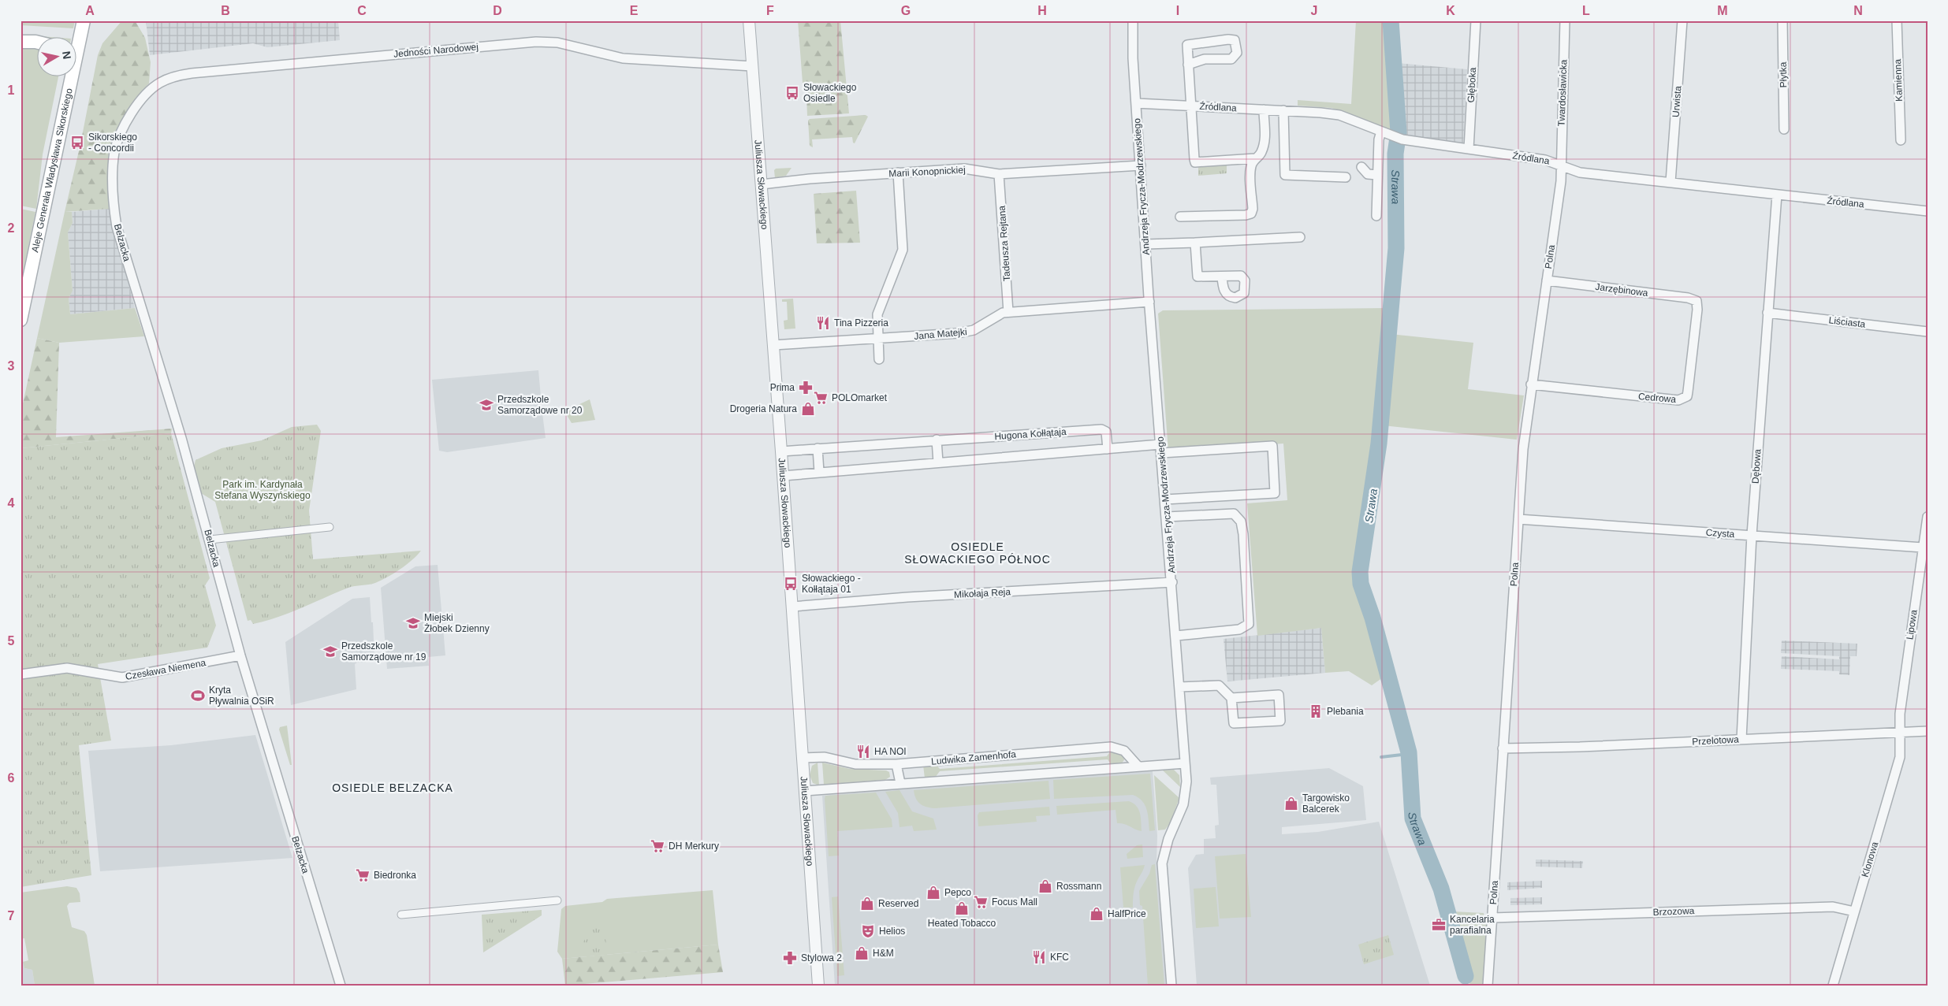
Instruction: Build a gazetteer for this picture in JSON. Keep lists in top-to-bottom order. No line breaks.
{"streets":{"main road":["Aleje Generała Władysława Sikorskiego"],"street":["Jedności Narodowej","Płytka","Kamienna","Głęboka","Twardosławicka","Urwista","Źródlana","Marii Konopnickiej","Juliusza Słowackiego","Andrzeja Frycza-Modrzewskiego","Belzacka","Tadeusza Rejtana","Polna","Jarzębinowa","Liściasta","Jana Matejki","Cedrowa","Hugona Kołłątaja","Dębowa","Czysta","Mikołaja Reja","Lipowa","Czesława Niemena","Przelotowa","Ludwika Zamenhofa","Klonowa","Brzozowa"]},"crossings":[["Jedności Narodowej","Juliusza Słowackiego"],["Jedności Narodowej","Belzacka"],["Głęboka","Źródlana"],["Twardosławicka","Źródlana"],["Twardosławicka","Polna"],["Urwista","Źródlana"],["Źródlana","Andrzeja Frycza-Modrzewskiego"],["Źródlana","Polna"],["Źródlana","Dębowa"],["Marii Konopnickiej","Juliusza Słowackiego"],["Marii Konopnickiej","Andrzeja Frycza-Modrzewskiego"],["Marii Konopnickiej","Tadeusza Rejtana"],["Juliusza Słowackiego","Jana Matejki"],["Juliusza Słowackiego","Hugona Kołłątaja"],["Juliusza Słowackiego","Mikołaja Reja"],["Juliusza Słowackiego","Ludwika Zamenhofa"],["Andrzeja Frycza-Modrzewskiego","Jana Matejki"],["Andrzeja Frycza-Modrzewskiego","Mikołaja Reja"],["Andrzeja Frycza-Modrzewskiego","Ludwika Zamenhofa"],["Belzacka","Czesława Niemena"],["Tadeusza Rejtana","Jana Matejki"],["Polna","Jarzębinowa"],["Polna","Cedrowa"],["Polna","Czysta"],["Polna","Przelotowa"],["Polna","Brzozowa"],["Jarzębinowa","Cedrowa"],["Liściasta","Dębowa"],["Dębowa","Czysta"],["Dębowa","Przelotowa"],["Czysta","Lipowa"],["Lipowa","Przelotowa"],["Lipowa","Klonowa"],["Przelotowa","Klonowa"],["Klonowa","Brzozowa"]],"districts":["OSIEDLE SŁOWACKIEGO PÓŁNOC","OSIEDLE BELZACKA"],"water":["Strawa"],"parks":["Park im. Kardynała Stefana Wyszyńskiego"],"places":{"bus stop":["Słowackiego Osiedle","Sikorskiego - Concordii","Słowackiego - Kołłątaja 01"],"restaurant":["Tina Pizzeria","HA NOI","KFC"],"pharmacy":["Prima","Stylowa 2"],"supermarket":["POLOmarket","DH Merkury","Biedronka","Focus Mall"],"school or university":["Przedszkole Samorządowe nr 20","Miejski Żłobek Dzienny","Przedszkole Samorządowe nr 19"],"shop":["Drogeria Natura","Targowisko Balcerek","Rossmann","Pepco","Reserved","Heated Tobacco","HalfPrice","H&M"],"sports":["Kryta Pływalnia OSiR"],"building":["Plebania"],"office":["Kancelaria parafialna"],"theatre":["Helios"]},"north":"right","grid":{"columns":["A","B","C","D","E","F","G","H","I","J","K","L","M","N"],"rows":["1","2","3","4","5","6","7"]}}
